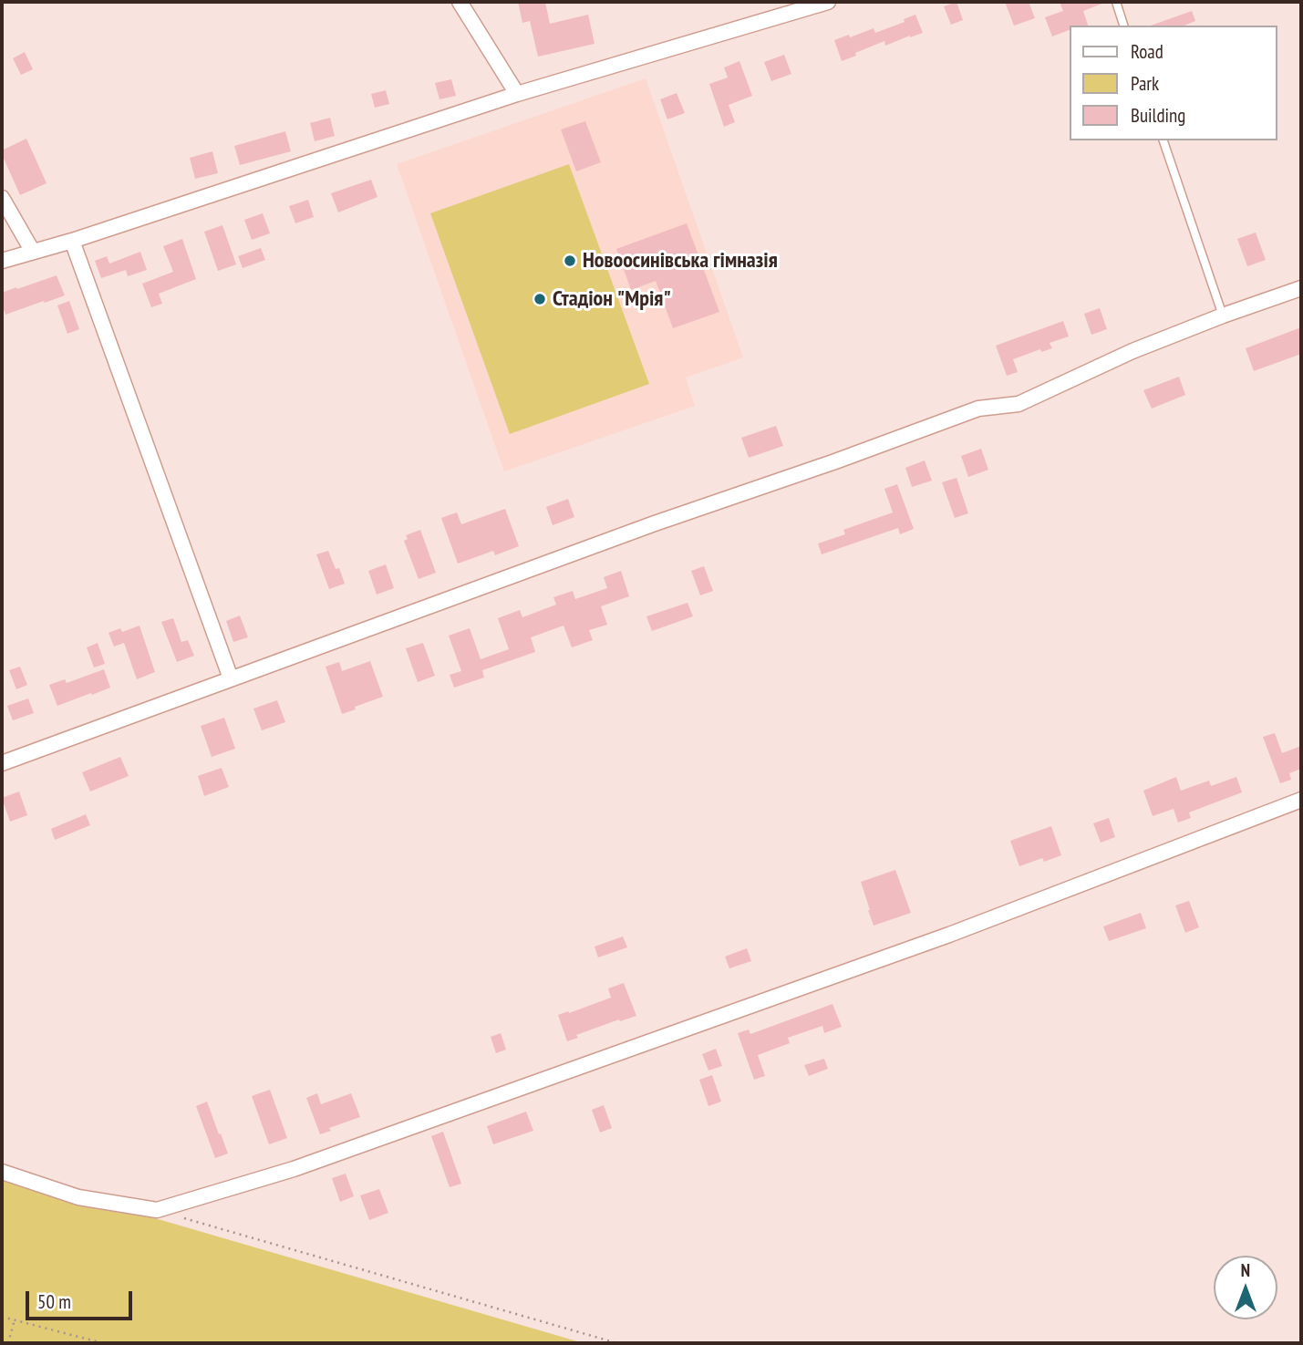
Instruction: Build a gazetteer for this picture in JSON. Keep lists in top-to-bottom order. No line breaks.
{"places":["Новоосинівська гімназія","Стадіон \"Мрія\""],"legend":["Road","Park","Building"],"scale_bar":"50 m","north":"top"}
